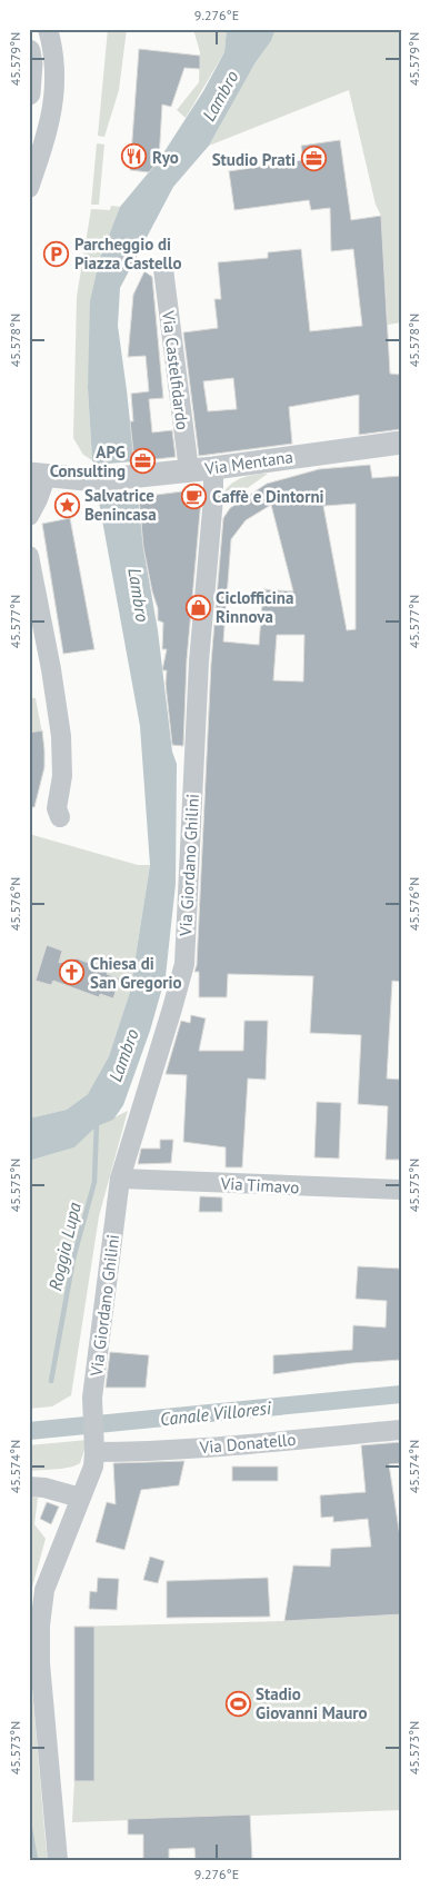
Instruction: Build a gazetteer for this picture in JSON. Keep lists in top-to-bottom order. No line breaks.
{"streets":{"street":["Via Castelfidardo","Via Mentana","Via Giordano Ghilini","Via Timavo","Via Donatello"]},"crossings":[["Via Castelfidardo","Via Mentana"],["Via Mentana","Via Giordano Ghilini"],["Via Giordano Ghilini","Via Timavo"],["Via Giordano Ghilini","Via Donatello"]],"water":["Lambro","Roggia Lupa","Canale Villoresi"],"places":{"restaurant":["Ryo"],"office":["Studio Prati","APG Consulting"],"parking":["Parcheggio di Piazza Castello"],"cafe":["Caffè e Dintorni"],"place":["Salvatrice Benincasa"],"shop":["Ciclofficina Rinnova"],"church":["Chiesa di San Gregorio"],"sports":["Stadio Giovanni Mauro"]},"coordinates":["9.276°E","45.579°N","45.578°N","45.577°N","45.576°N","45.575°N","45.574°N","45.573°N"]}
